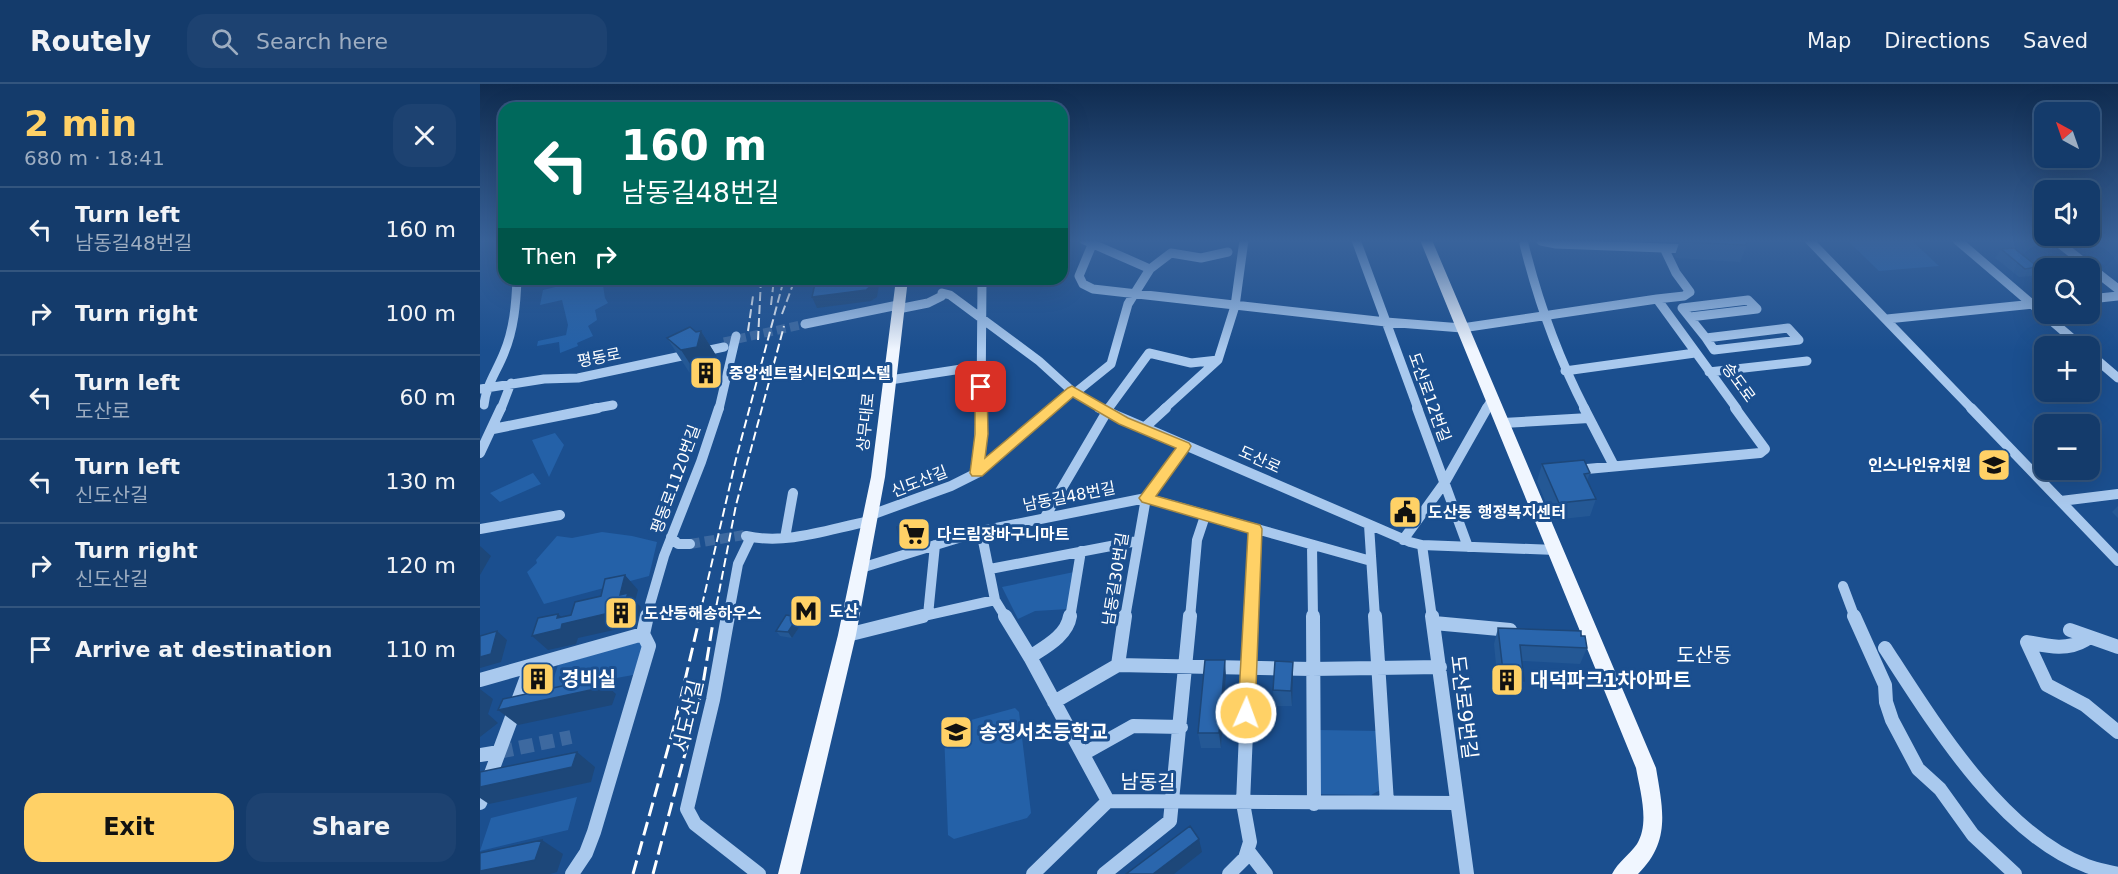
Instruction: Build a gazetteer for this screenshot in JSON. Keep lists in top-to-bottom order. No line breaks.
{"streets":{"main road":["상무대로"],"street":["평동로","송도로","도산로12번길","도산로","평동로1120번길","신도산길","남동길48번길","남동길30번길","도산로9번길","서도산길","남동길"]},"crossings":[["평동로","평동로1120번길"],["도산로12번길","도산로"],["상무대로","도산로"],["상무대로","신도산길"],["도산로","신도산길"],["도산로","도산로9번길"],["신도산길","서도산길"],["남동길48번길","남동길30번길"],["남동길48번길","남동길"],["도산로9번길","남동길"]],"districts":["도산동"],"places":{"building":["중앙센트럴시티오피스텔","도산동해송하우스","경비실","대덕파크1차아파트"],"school or university":["인스나인유치원","송정서초등학교"],"public building":["도산동 행정복지센터"],"supermarket":["다드림장바구니마트"],"metro station":["도산"]},"north":"top left","page":{"header":"Routely","search":"Search here","nav":["Map","Directions","Saved"],"heading":["2 min","680 m · 18:41"],"map_buttons":["+","−"],"turn":["160 m","남동길48번길"],"list":[{"name":"Turn left","note":"남동길48번길","value":"160 m"},{"name":"Turn right","value":"100 m"},{"name":"Turn left","note":"도산로","value":"60 m"},{"name":"Turn left","note":"신도산길","value":"130 m"},{"name":"Turn right","note":"신도산길","value":"120 m"},{"name":"Arrive at destination","value":"110 m"}],"then":"Then","buttons":["Exit","Share"]}}
